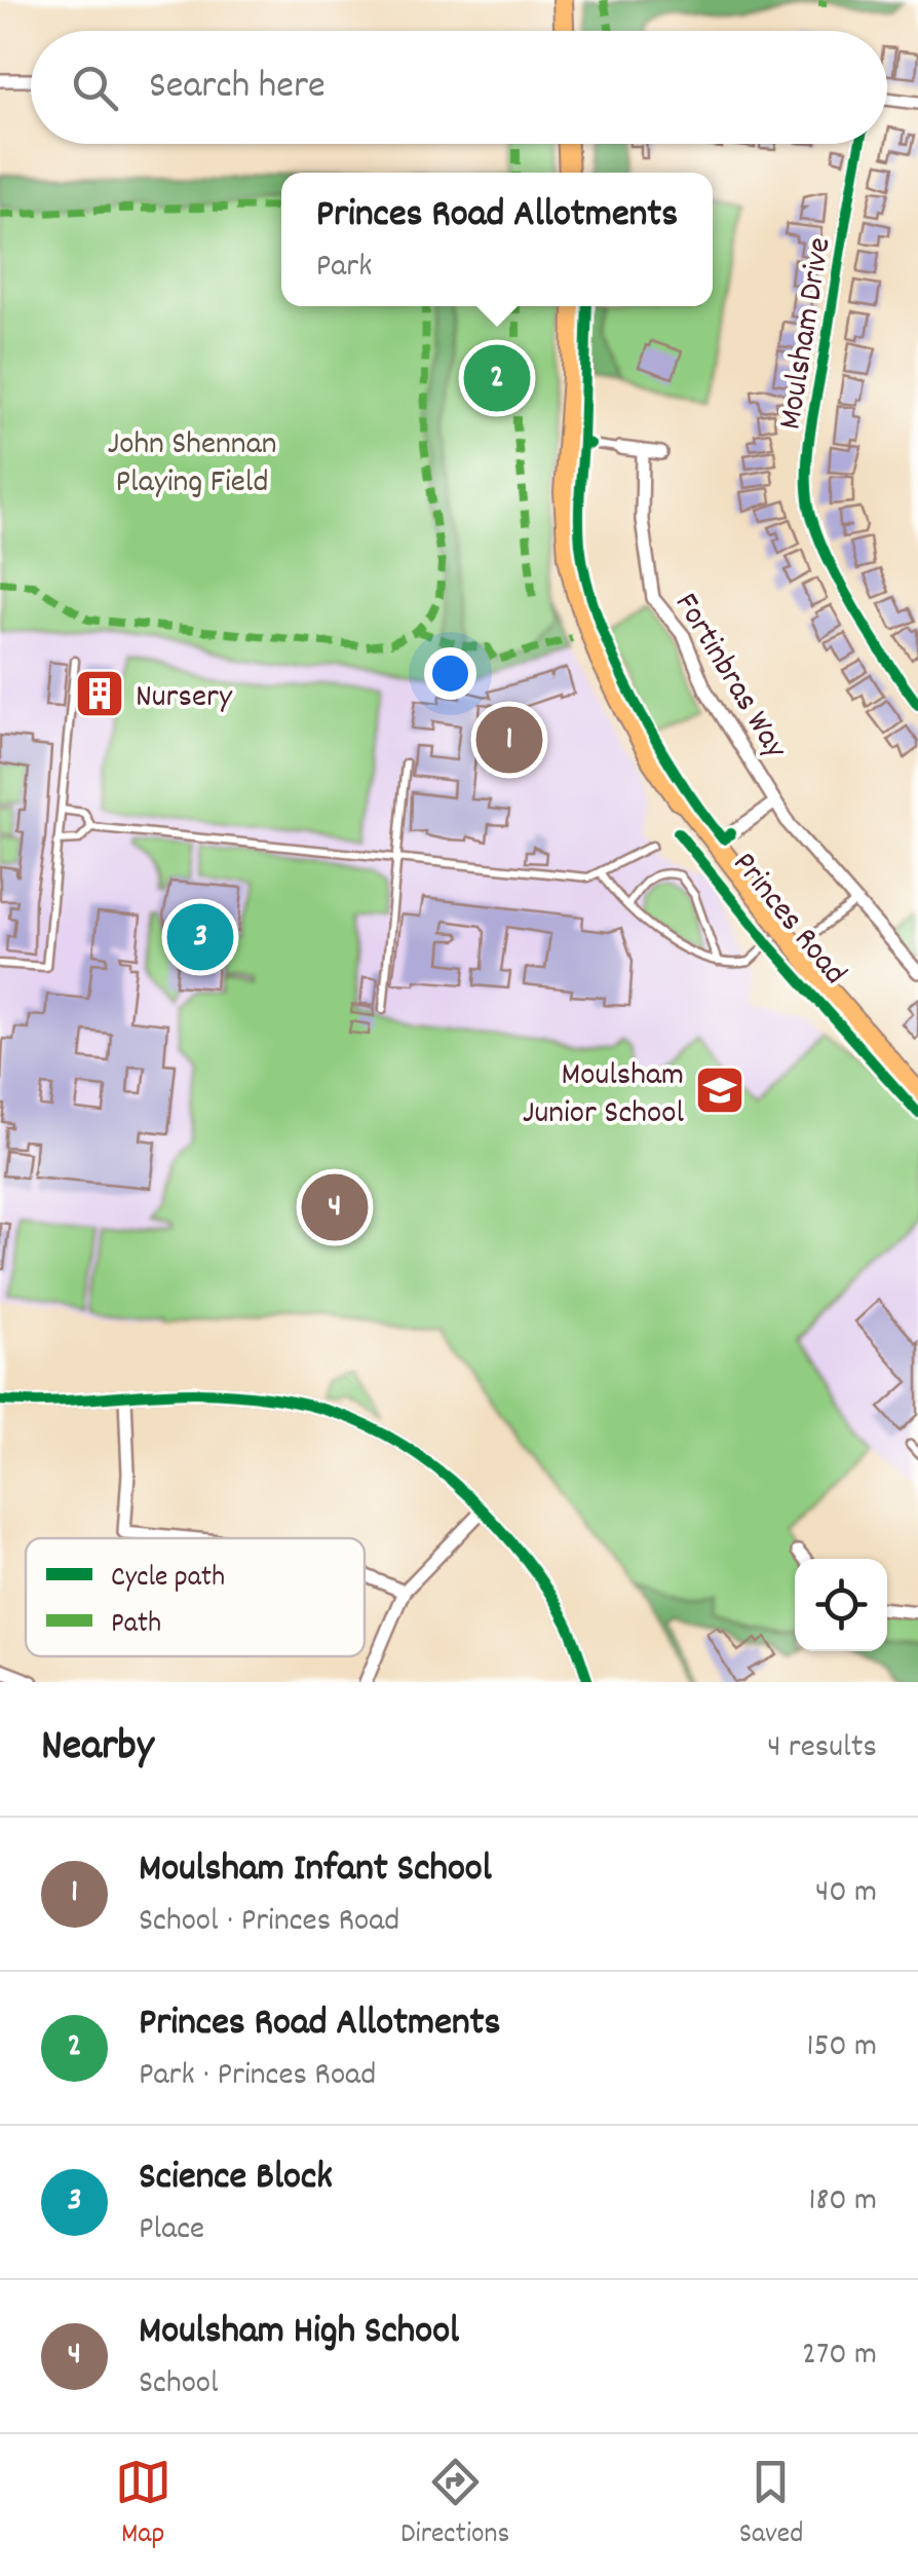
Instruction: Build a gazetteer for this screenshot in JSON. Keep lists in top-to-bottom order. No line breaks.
{"streets":{"main road":["Princes Road"],"street":["Moulsham Drive","Fortinbras Way"]},"parks":["John Shennan Playing Field"],"places":{"building":["Nursery"],"school or university":["Moulsham Junior School"]},"legend":["Cycle path","Path"],"page":{"search":"Search here","popup":["Princes Road Allotments","Park"],"pins":["2","1","3","4"],"heading":["Nearby","4 results"],"list":[{"mark":"1","name":"Moulsham Infant School","note":"School · Princes Road","value":"40 m"},{"mark":"2","name":"Princes Road Allotments","note":"Park · Princes Road","value":"150 m"},{"mark":"3","name":"Science Block","note":"Place","value":"180 m"},{"mark":"4","name":"Moulsham High School","note":"School","value":"270 m"}],"nav":["Map","Directions","Saved"]}}
